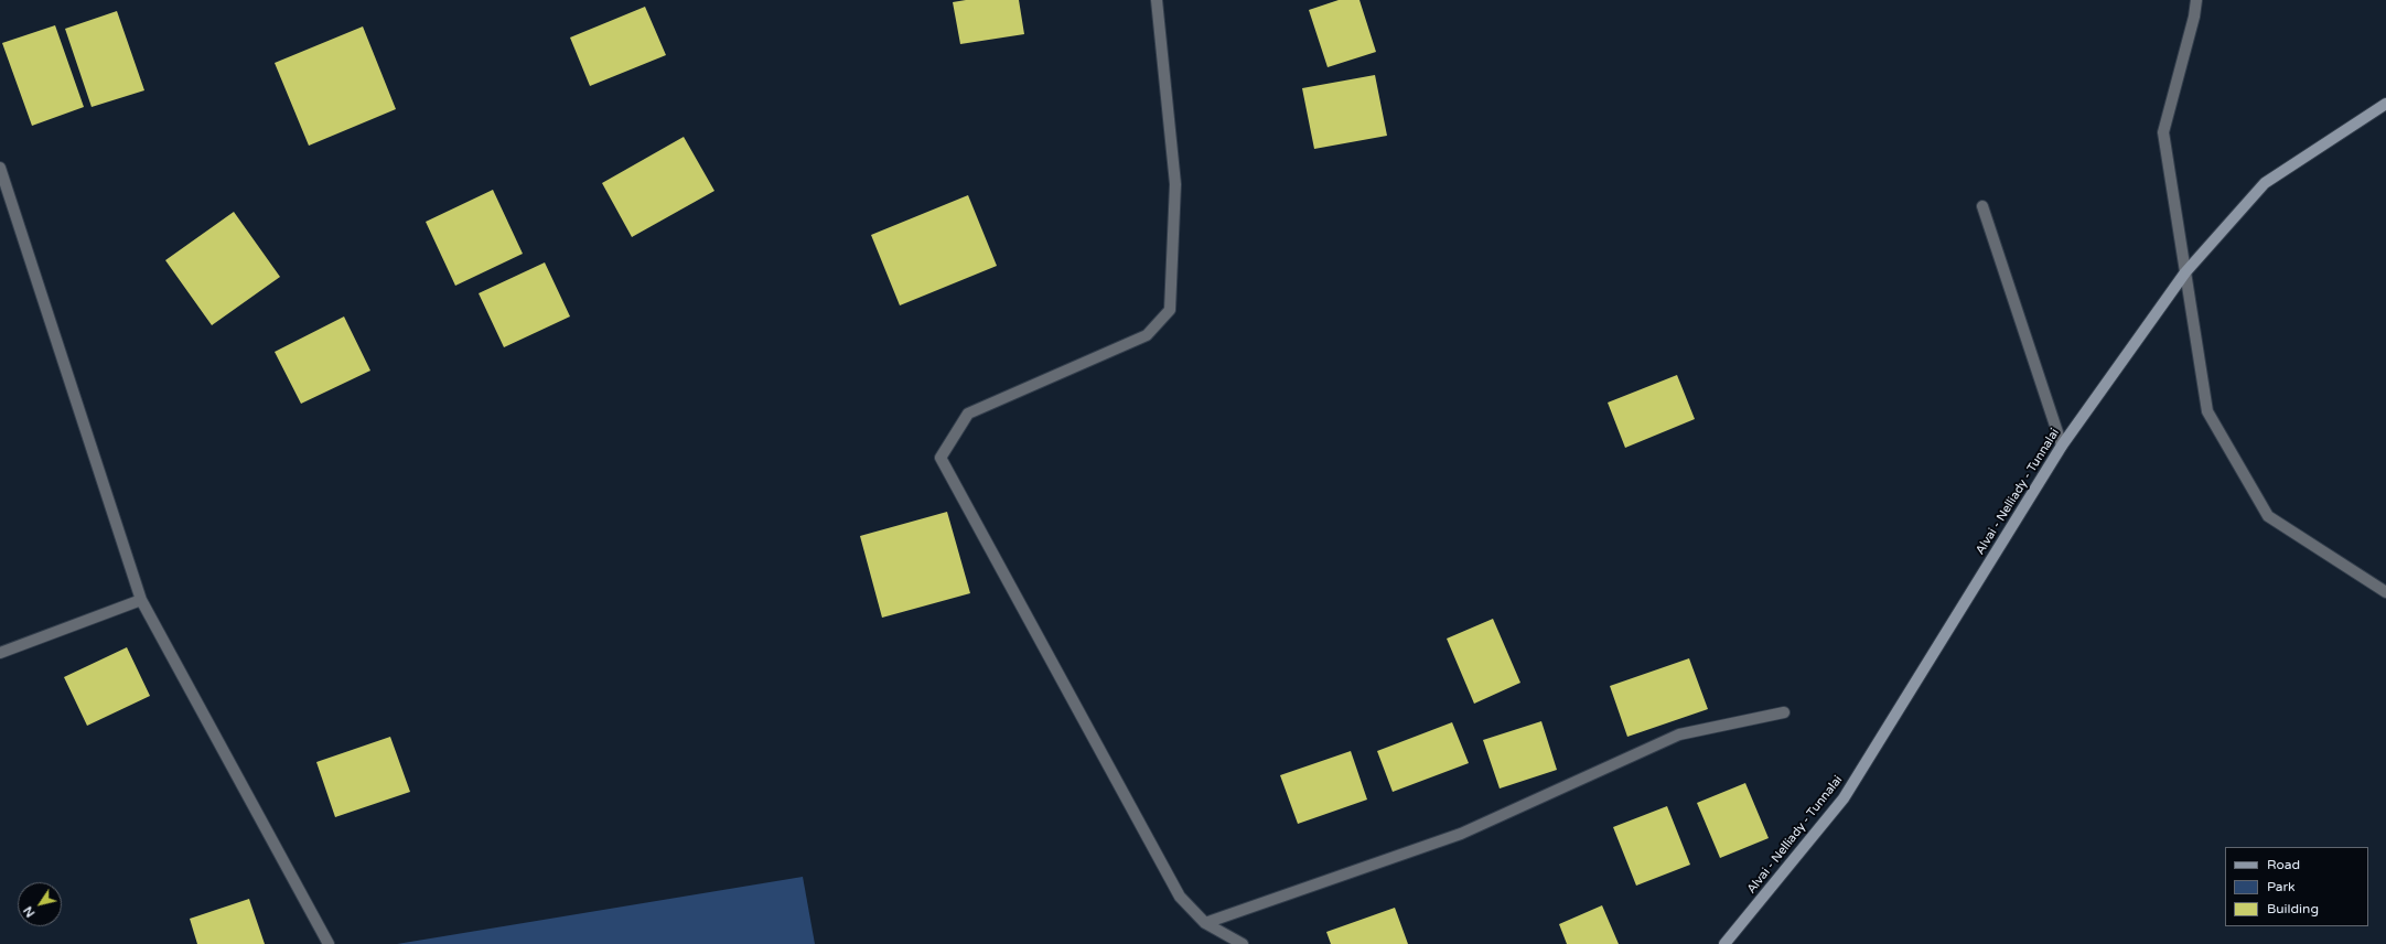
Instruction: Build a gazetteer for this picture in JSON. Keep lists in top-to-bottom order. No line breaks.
{"streets":{"main road":["Alvai - Nelliady - Tunnalai"]},"legend":["Road","Park","Building"],"north":"bottom left"}
